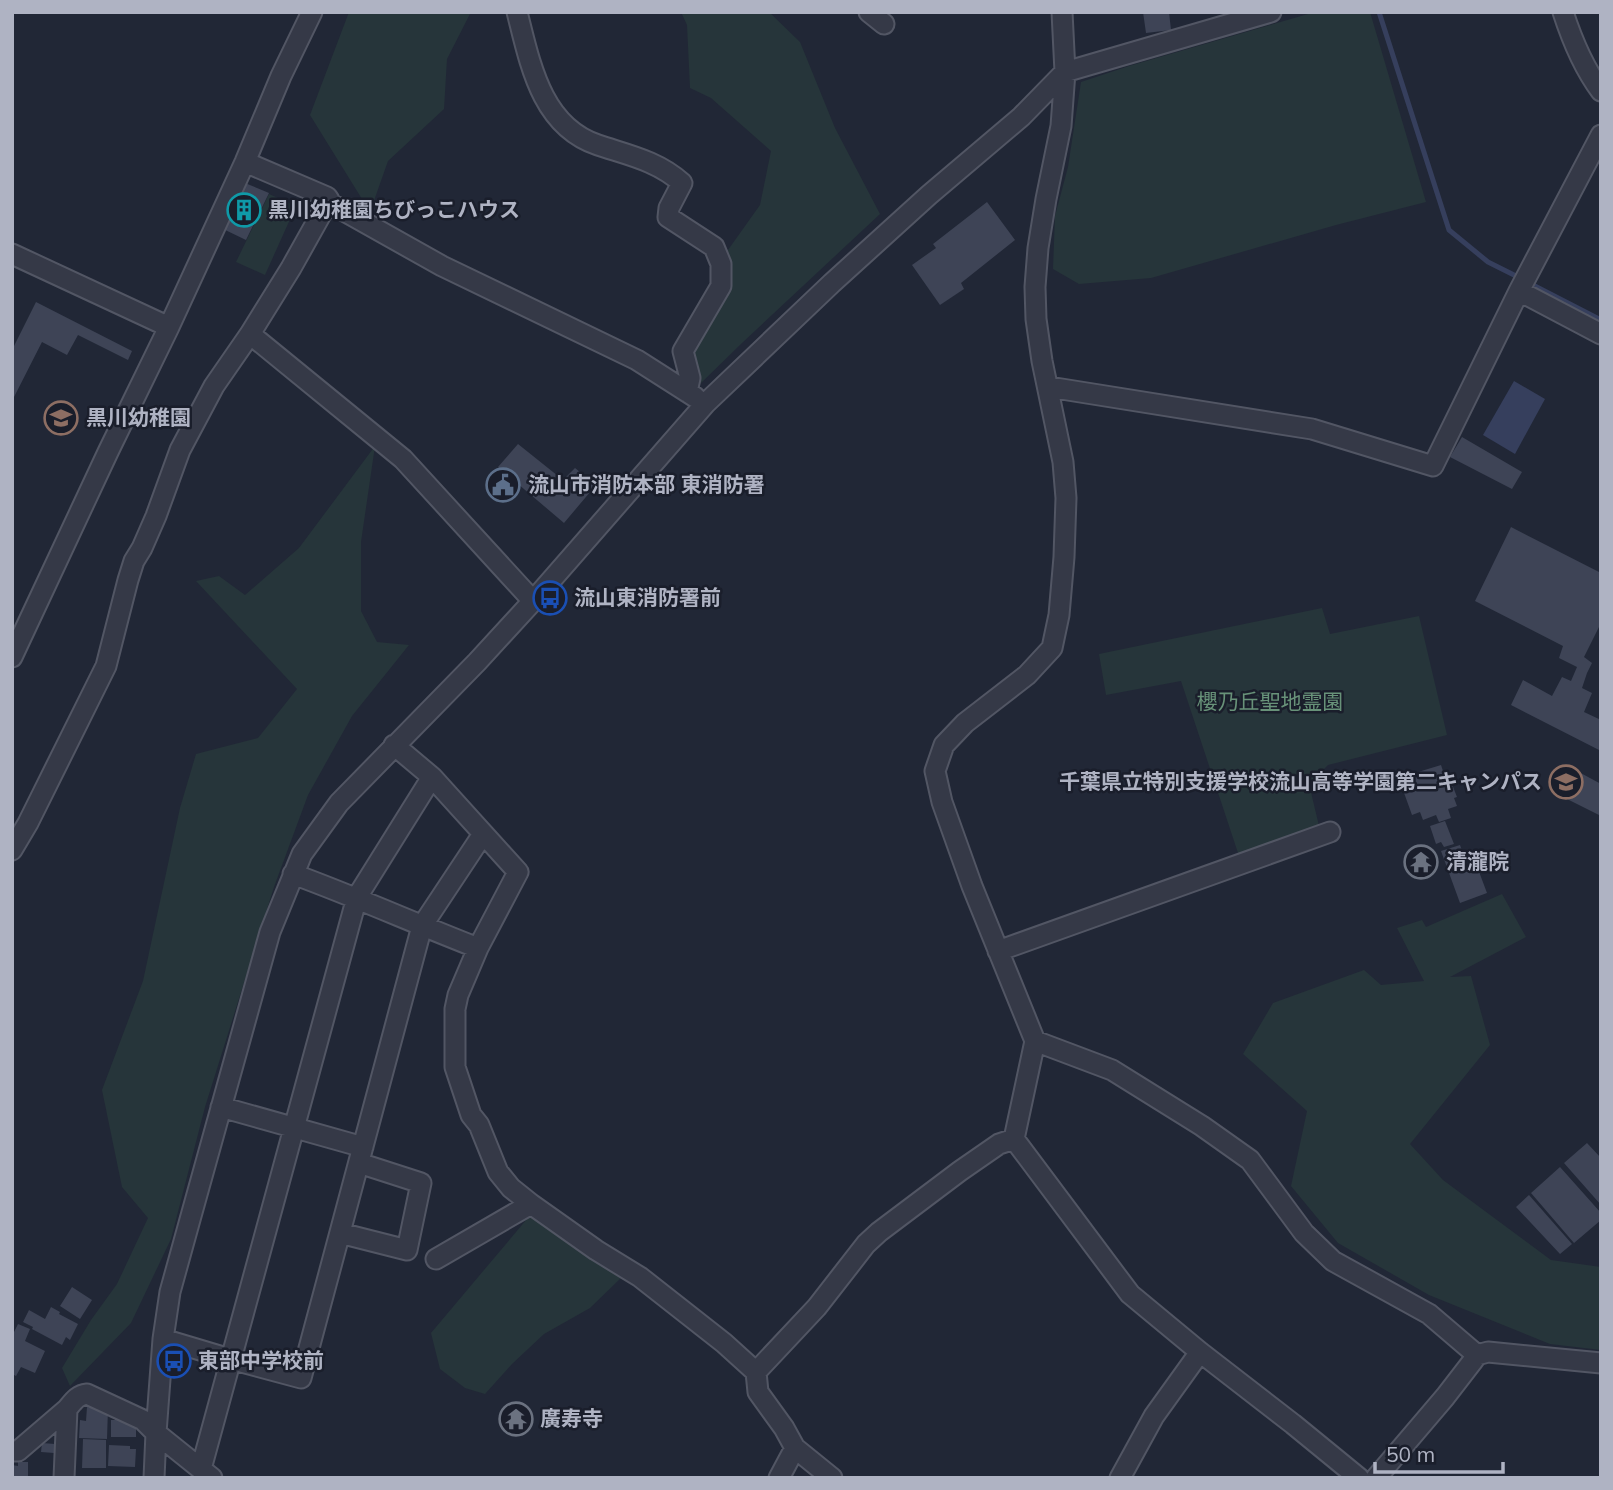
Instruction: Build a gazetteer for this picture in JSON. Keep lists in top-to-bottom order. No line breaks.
{"parks":["櫻乃丘聖地霊園"],"places":{"building":["黒川幼稚園ちびっこハウス"],"school or university":["黒川幼稚園","千葉県立特別支援学校流山高等学園第二キャンパス"],"public building":["流山市消防本部 東消防署"],"bus stop":["流山東消防署前","東部中学校前"],"temple":["清瀧院","廣寿寺"]},"scale_bar":"50 m"}
